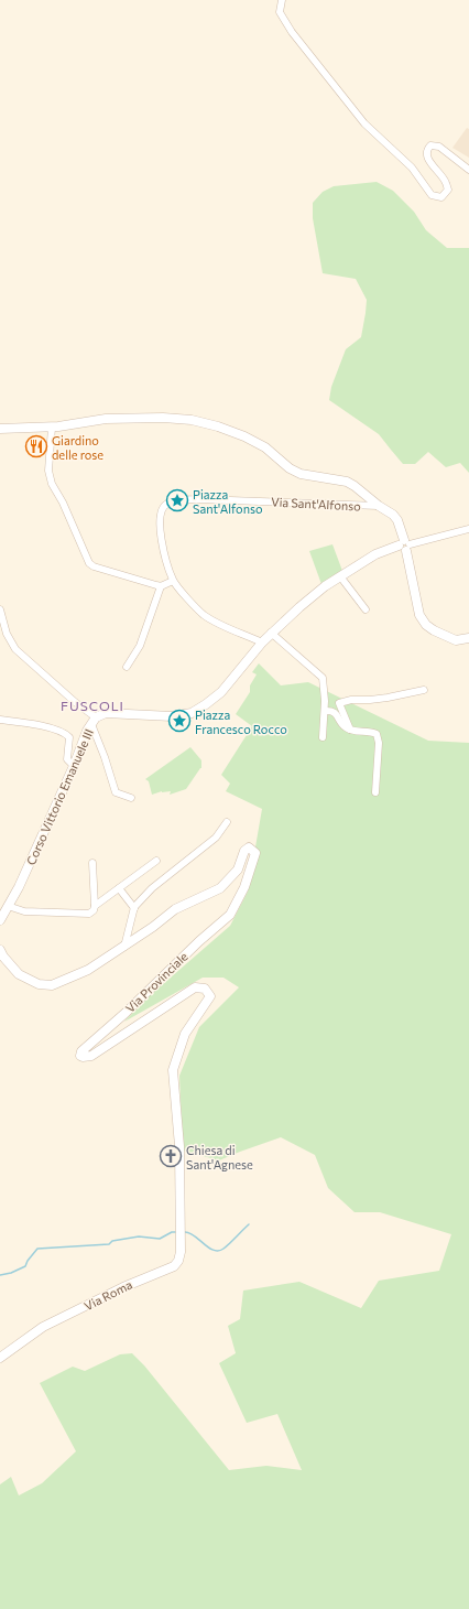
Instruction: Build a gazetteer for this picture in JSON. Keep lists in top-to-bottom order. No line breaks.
{"streets":{"street":["Via Sant'Alfonso","Corso Vittorio Emanuele III","Via Provinciale","Via Roma"]},"crossings":[["Via Provinciale","Via Roma"]],"districts":["FUSCOLI"],"places":{"restaurant":["Giardino delle rose"],"place":["Piazza Sant'Alfonso","Piazza Francesco Rocco"],"church":["Chiesa di Sant'Agnese"]}}
